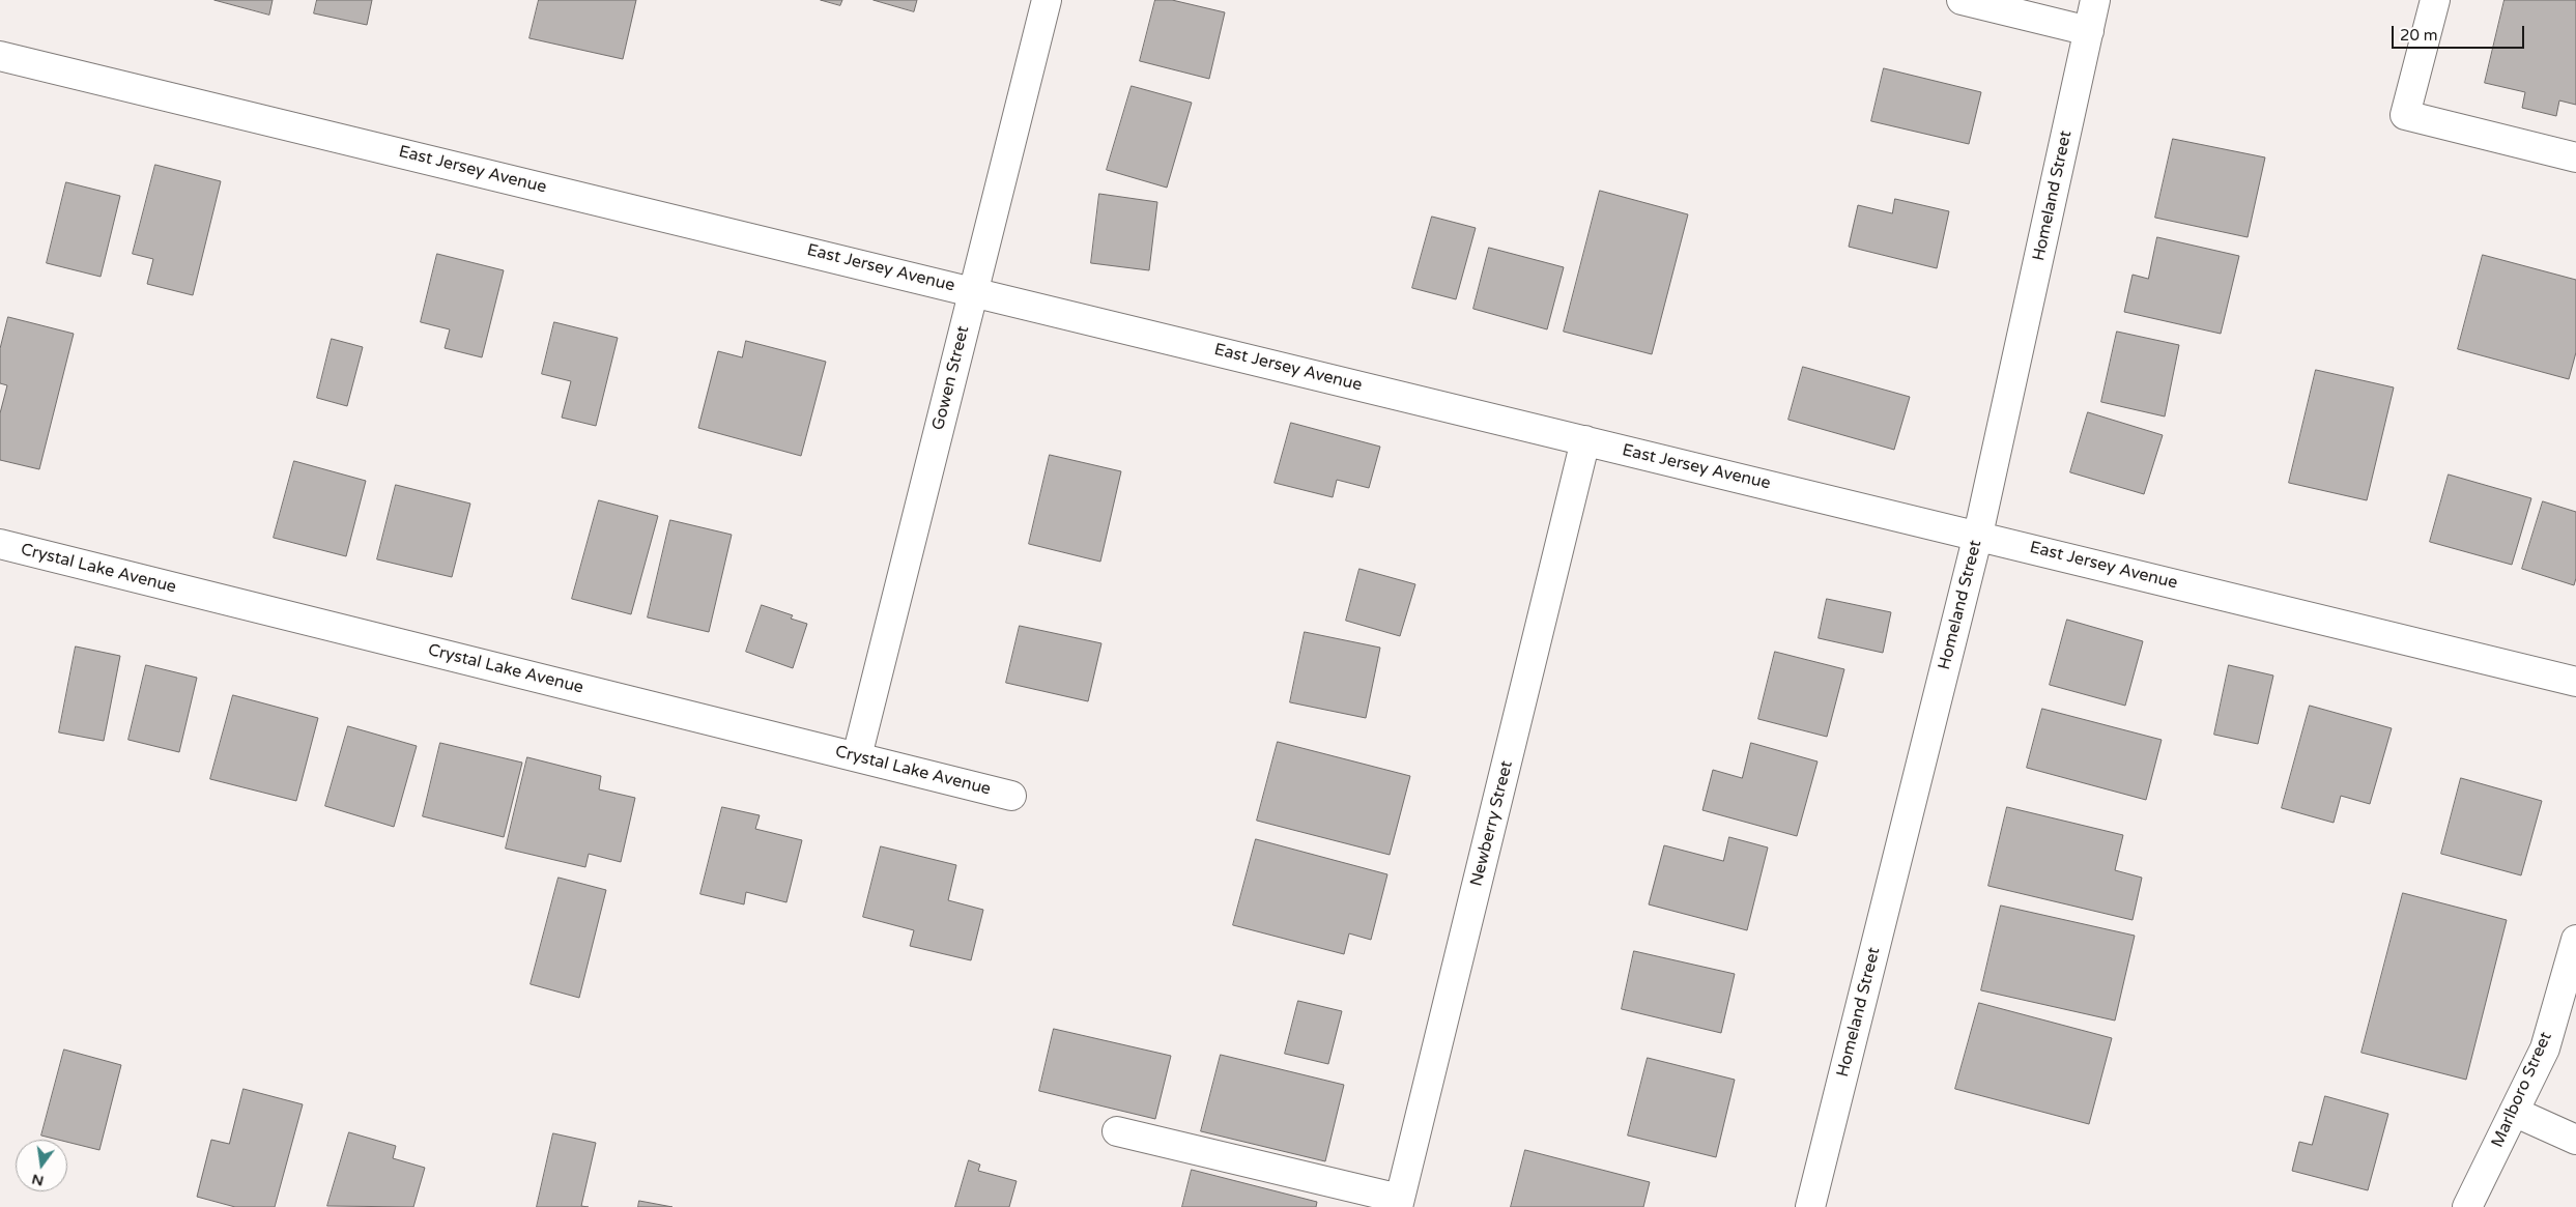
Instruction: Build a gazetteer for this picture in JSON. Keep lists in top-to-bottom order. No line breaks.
{"streets":{"street":["East Jersey Avenue","Homeland Street","Gowen Street","Crystal Lake Avenue","Newberry Street","Marlboro Street"]},"crossings":[["East Jersey Avenue","Homeland Street"],["East Jersey Avenue","Gowen Street"],["East Jersey Avenue","Newberry Street"],["Gowen Street","Crystal Lake Avenue"]],"scale_bar":"20 m","north":"bottom"}
